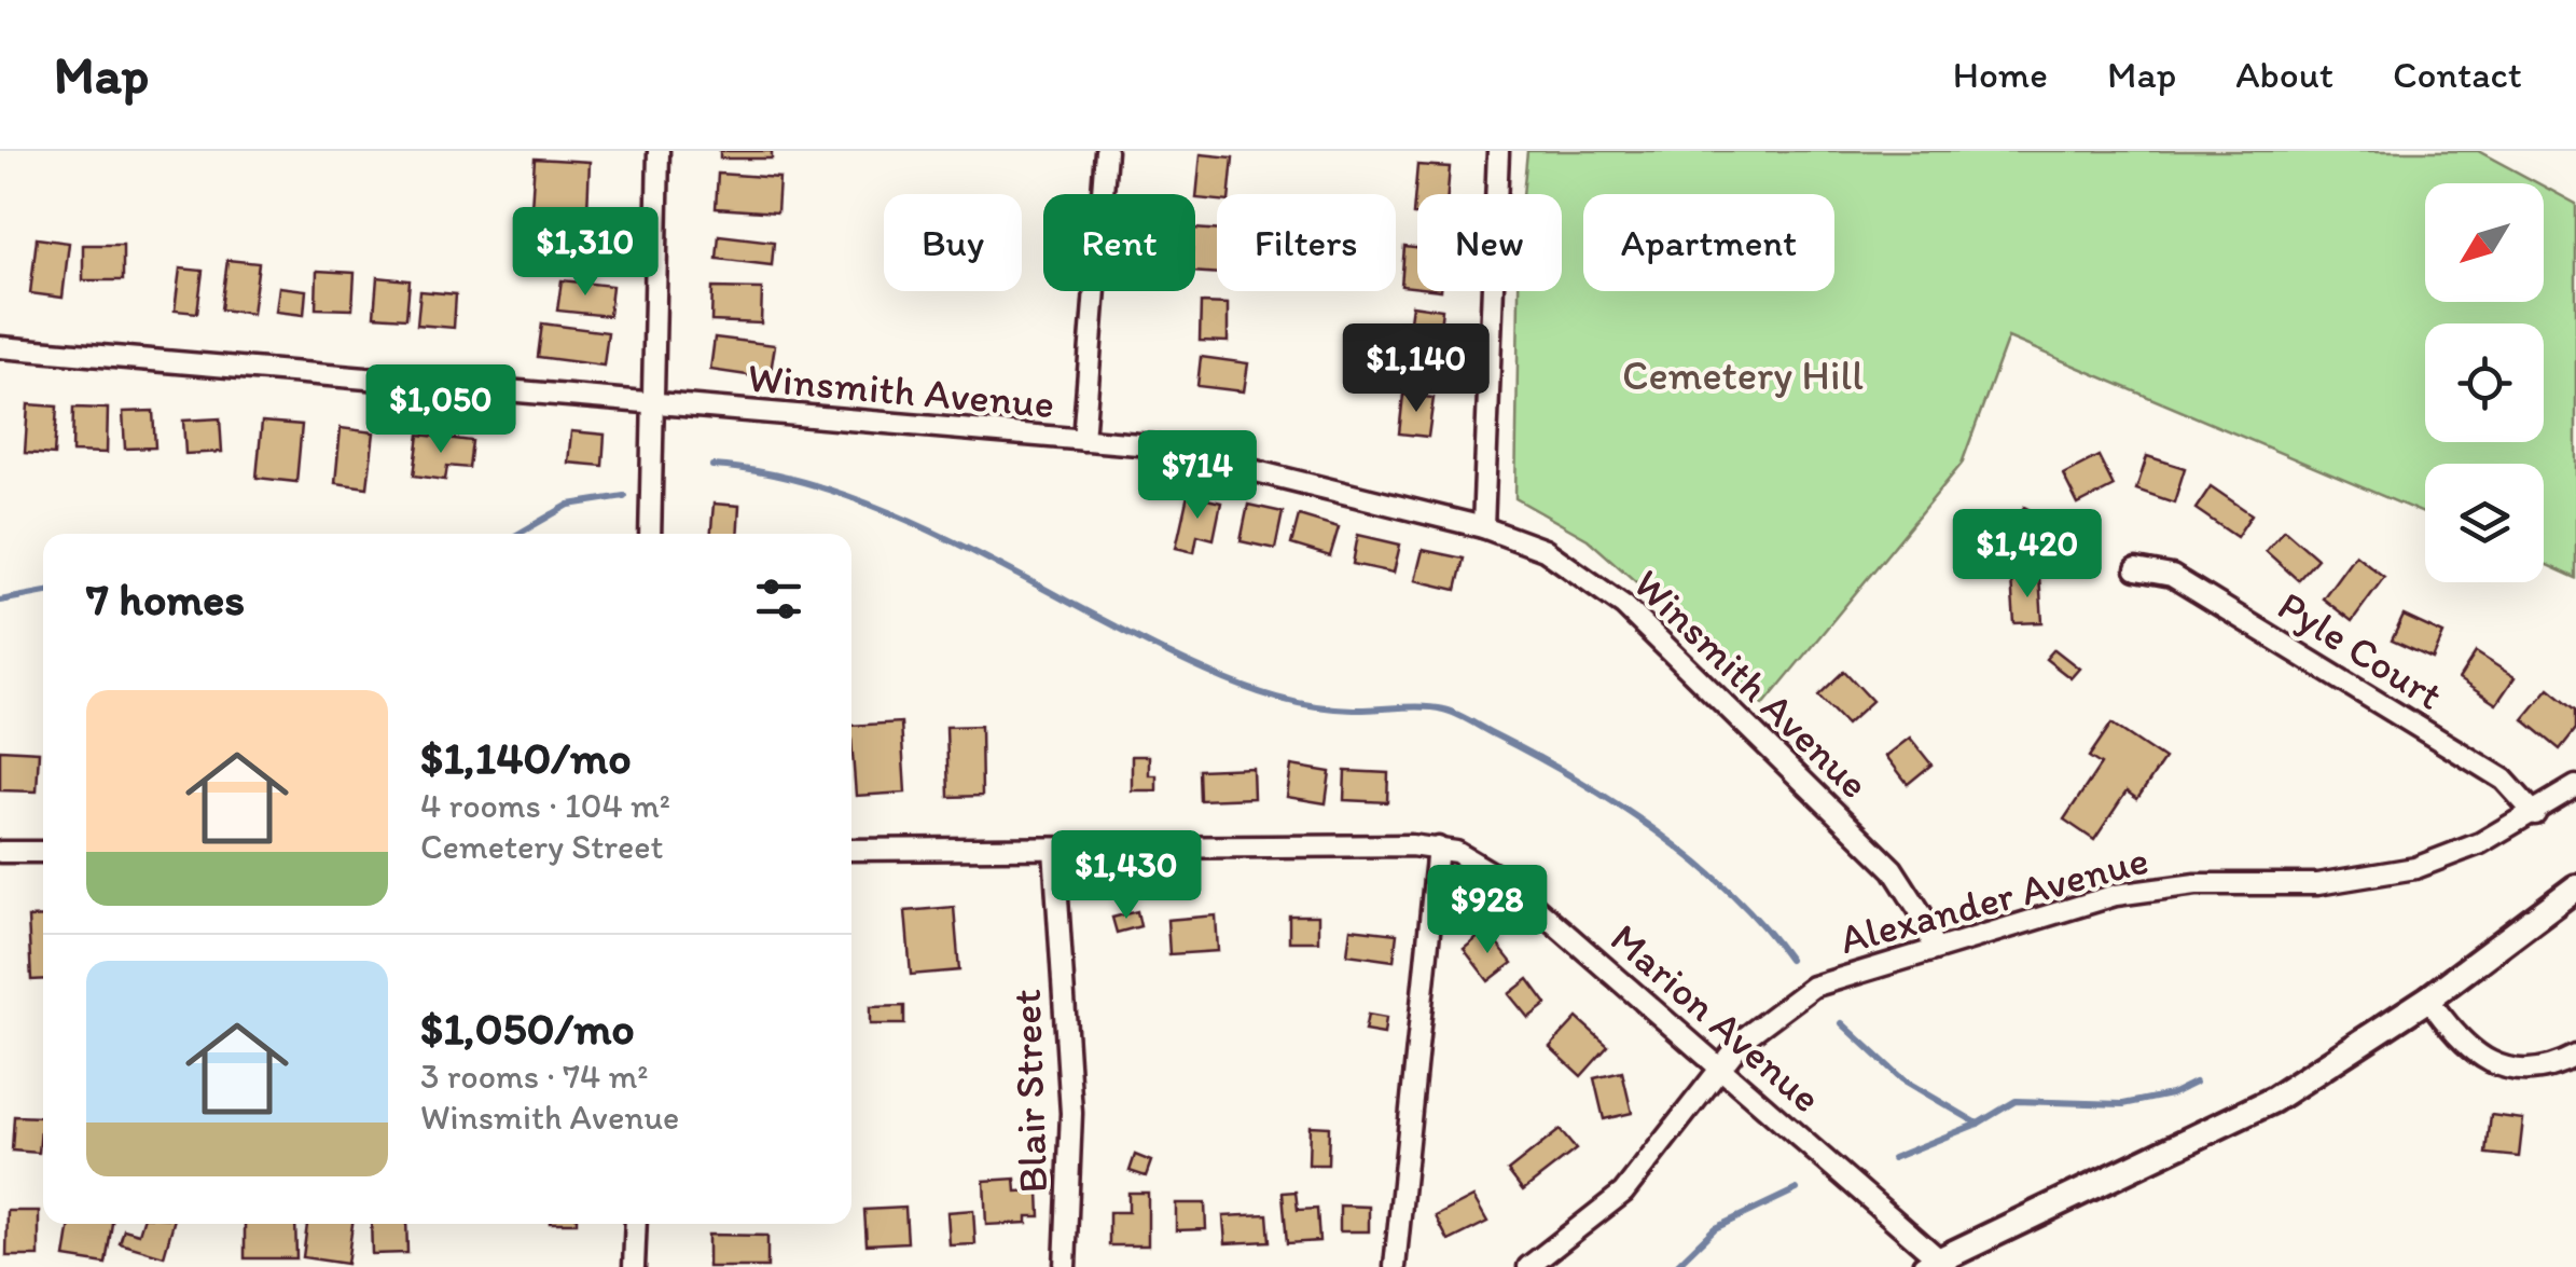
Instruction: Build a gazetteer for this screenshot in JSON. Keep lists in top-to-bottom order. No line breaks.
{"streets":{"street":["Winsmith Avenue","Pyle Court","Alexander Avenue","Marion Avenue","Blair Street"]},"crossings":[["Winsmith Avenue","Alexander Avenue"],["Pyle Court","Alexander Avenue"],["Alexander Avenue","Marion Avenue"],["Marion Avenue","Blair Street"]],"parks":["Cemetery Hill"],"north":"bottom left","page":{"header":"Map","nav":["Home","Map","About","Contact"],"chip":["Buy","Rent","Filters","New","Apartment"],"price":["$1,310","$1,140","$1,050","$714","$1,420","$1,430","$928"],"heading":"7 homes","list":[{"name":"$1,140/mo","note":"4 rooms · 104 m² · Cemetery Street"},{"name":"$1,050/mo","note":"3 rooms · 74 m² · Winsmith Avenue"}]}}
